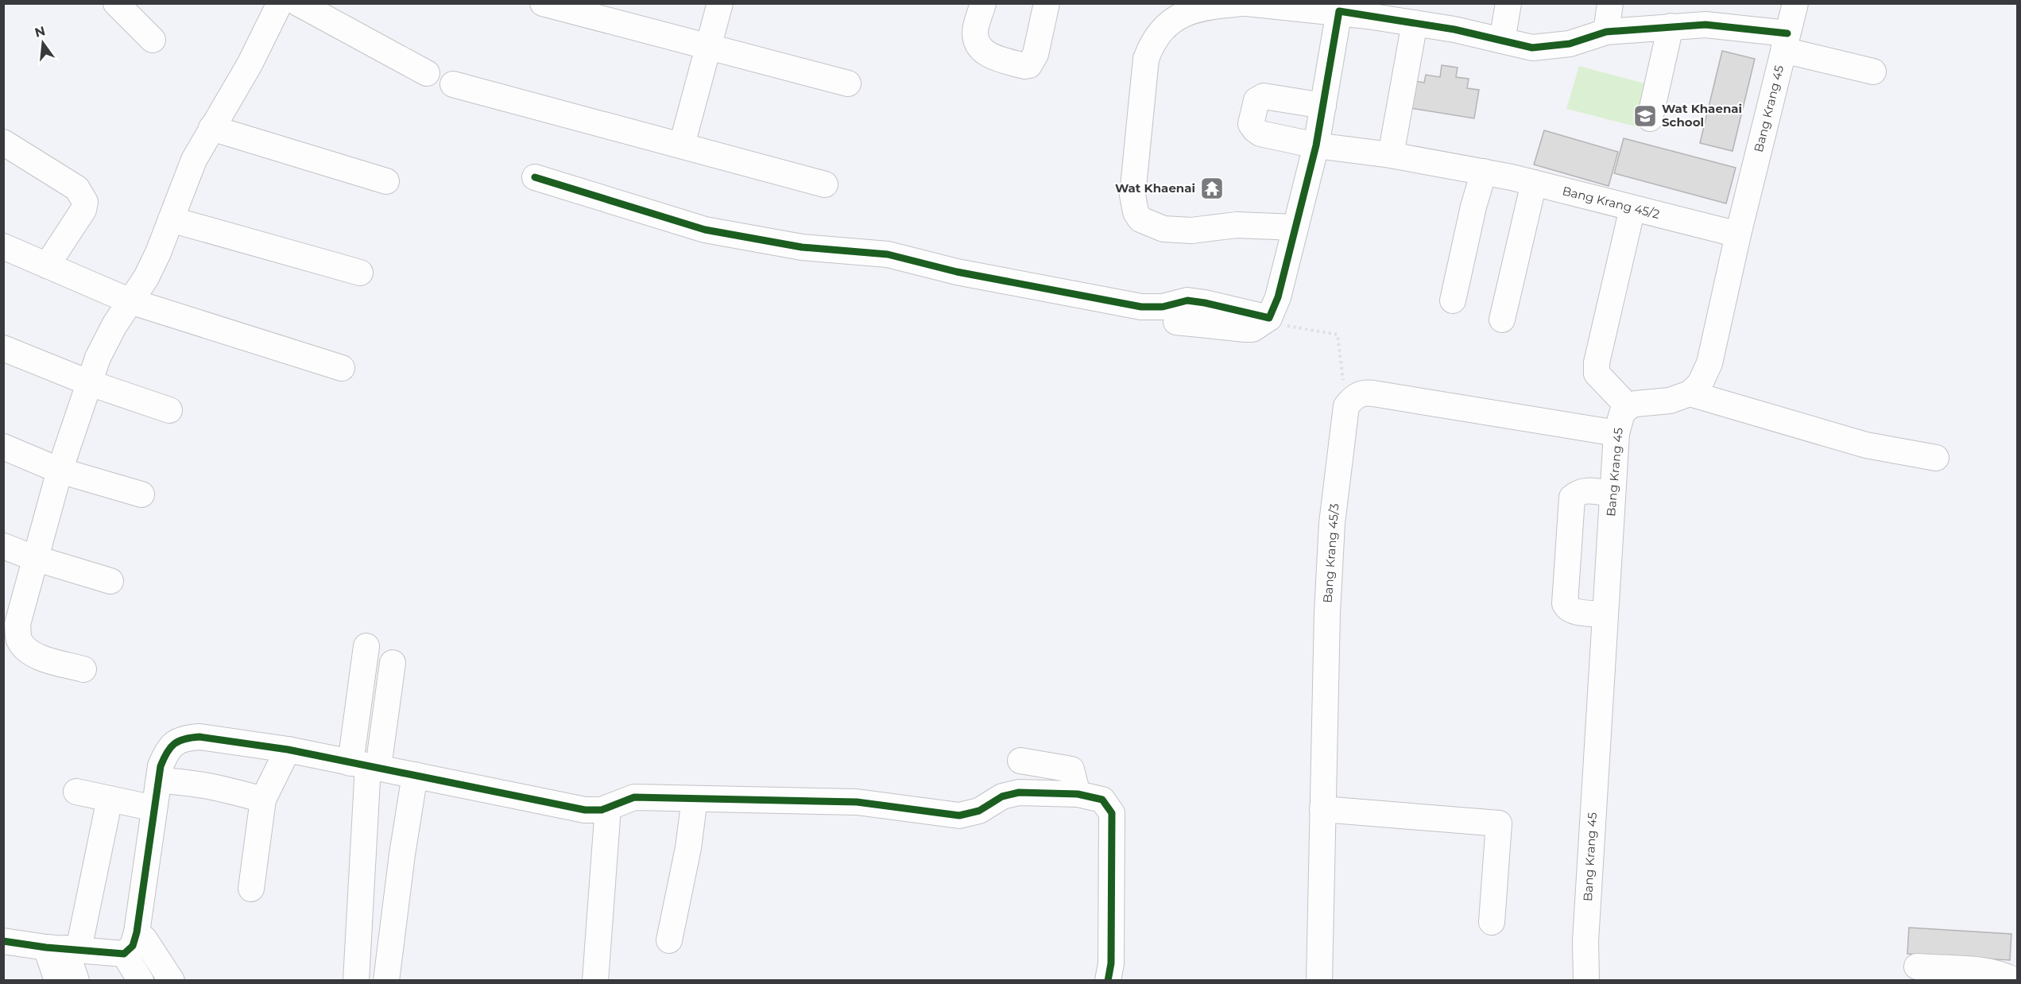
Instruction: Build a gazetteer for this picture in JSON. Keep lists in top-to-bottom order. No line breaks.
{"streets":{"street":["Bang Krang 45","Bang Krang 45/2","Bang Krang 45/3"]},"crossings":[["Bang Krang 45","Bang Krang 45/2"]],"places":{"school or university":["Wat Khaenai School"],"temple":["Wat Khaenai"]},"north":"top"}
